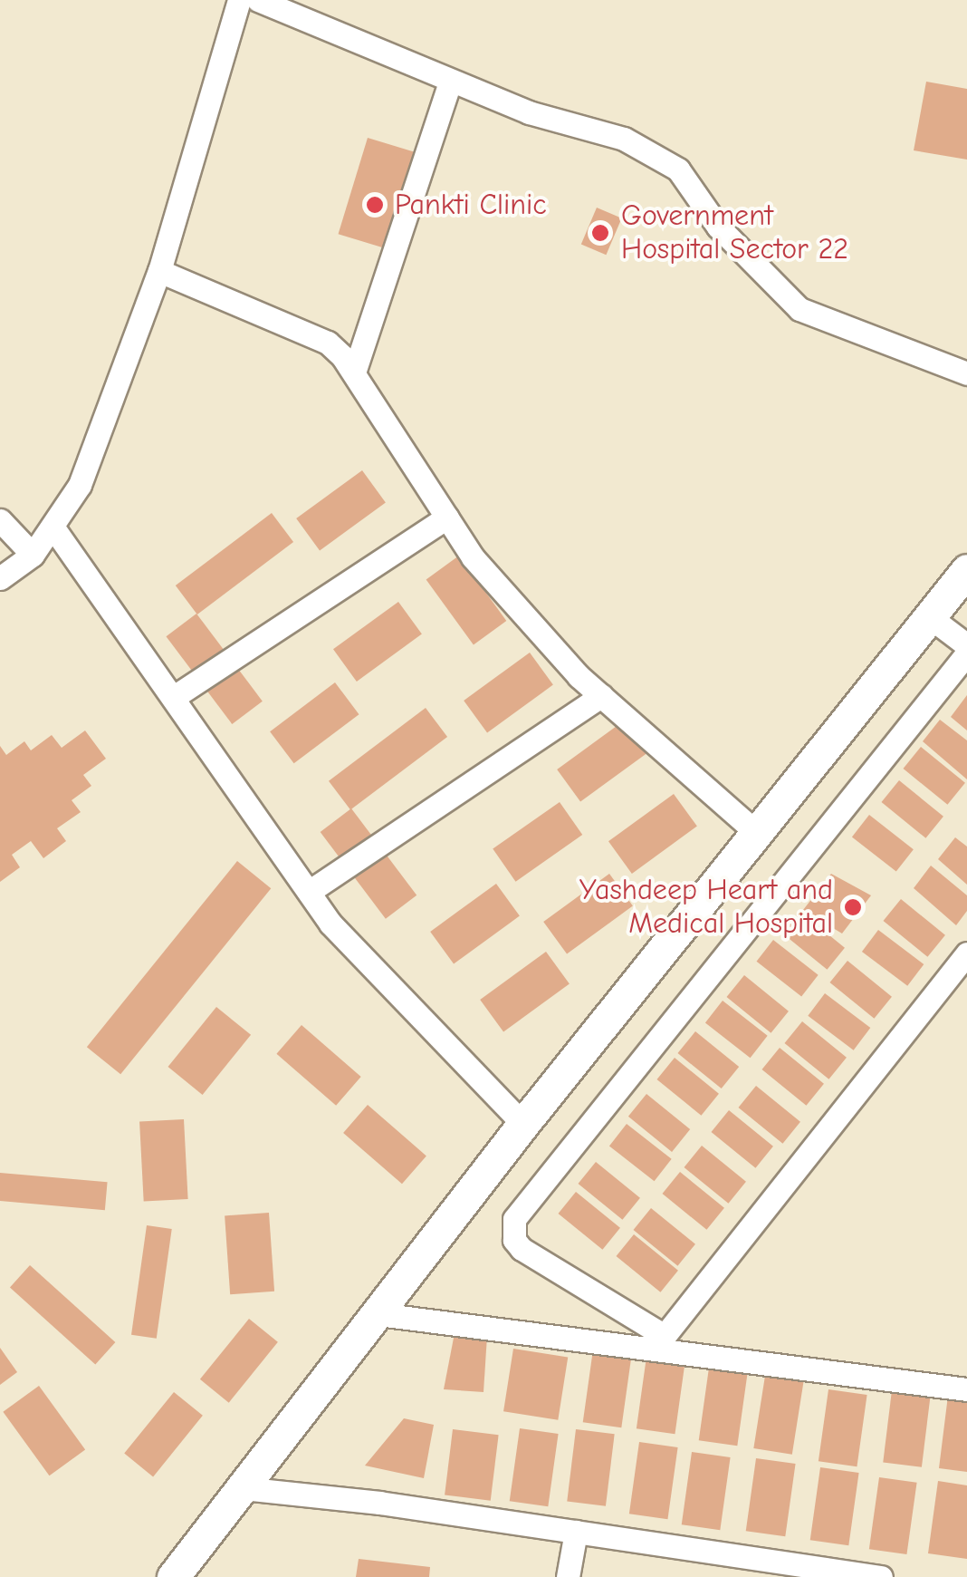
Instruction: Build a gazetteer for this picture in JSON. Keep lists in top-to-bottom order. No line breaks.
{"places":["Pankti Clinic","Government Hospital Sector 22","Yashdeep Heart and Medical Hospital"]}
